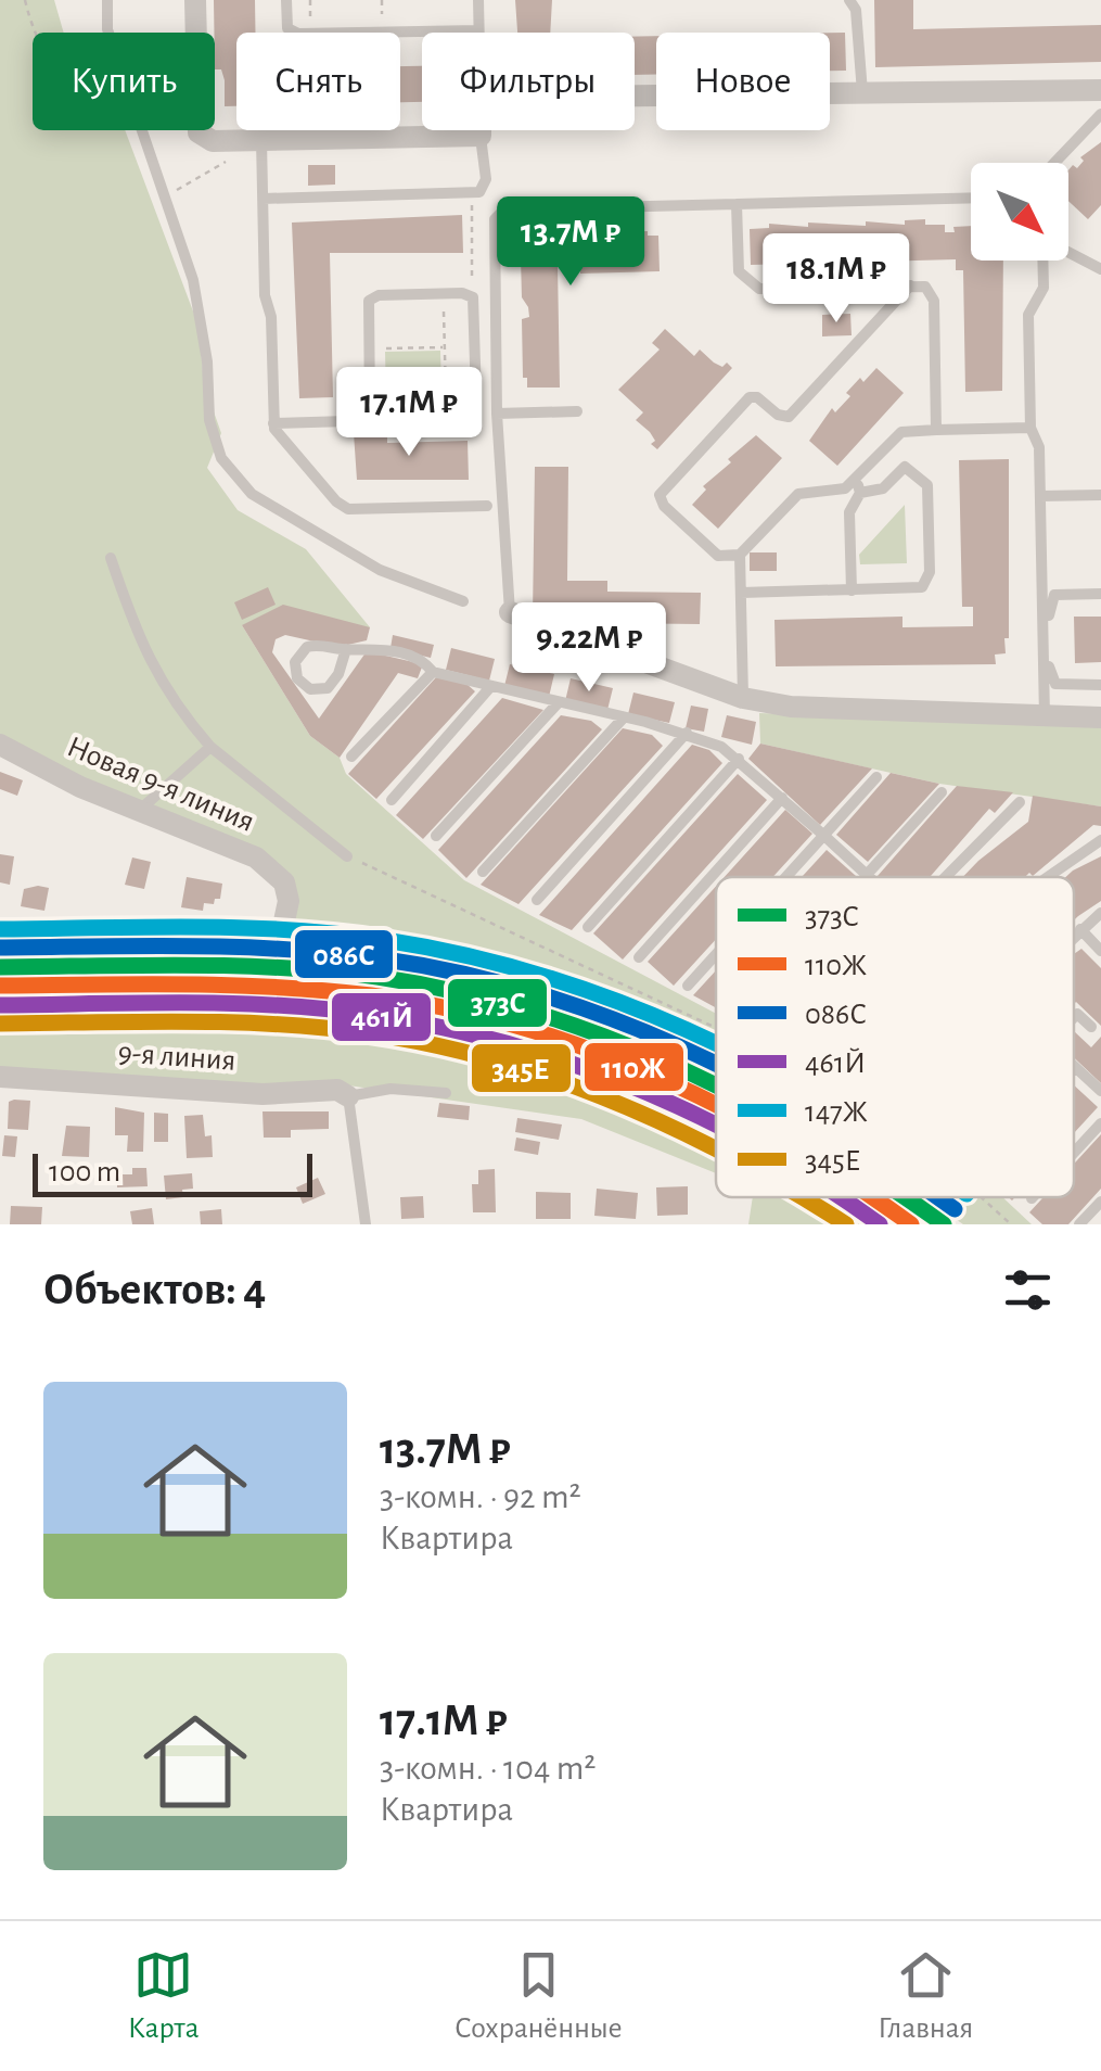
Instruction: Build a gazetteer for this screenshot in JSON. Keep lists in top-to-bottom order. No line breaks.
{"streets":{"street":["Новая 9-я линия","9-я линия"]},"lines":["transit line 147Ж","transit line 086С","transit line 373C","transit line 110Ж","transit line 461Й","transit line 345Е"],"legend":["373C","110Ж","086С","461Й","147Ж","345Е"],"scale_bar":"100 m","north":"bottom right","page":{"chip":["Купить","Снять","Фильтры","Новое"],"price":["13.7M ₽","18.1M ₽","17.1M ₽","9.22M ₽"],"scale":"100 m","heading":"Объектов: 4","list":[{"name":"13.7M ₽","note":"3-комн. · 92 m² · Квартира"},{"name":"17.1M ₽","note":"3-комн. · 104 m² · Квартира"}],"tabs":["Карта","Сохранённые","Главная"]}}
